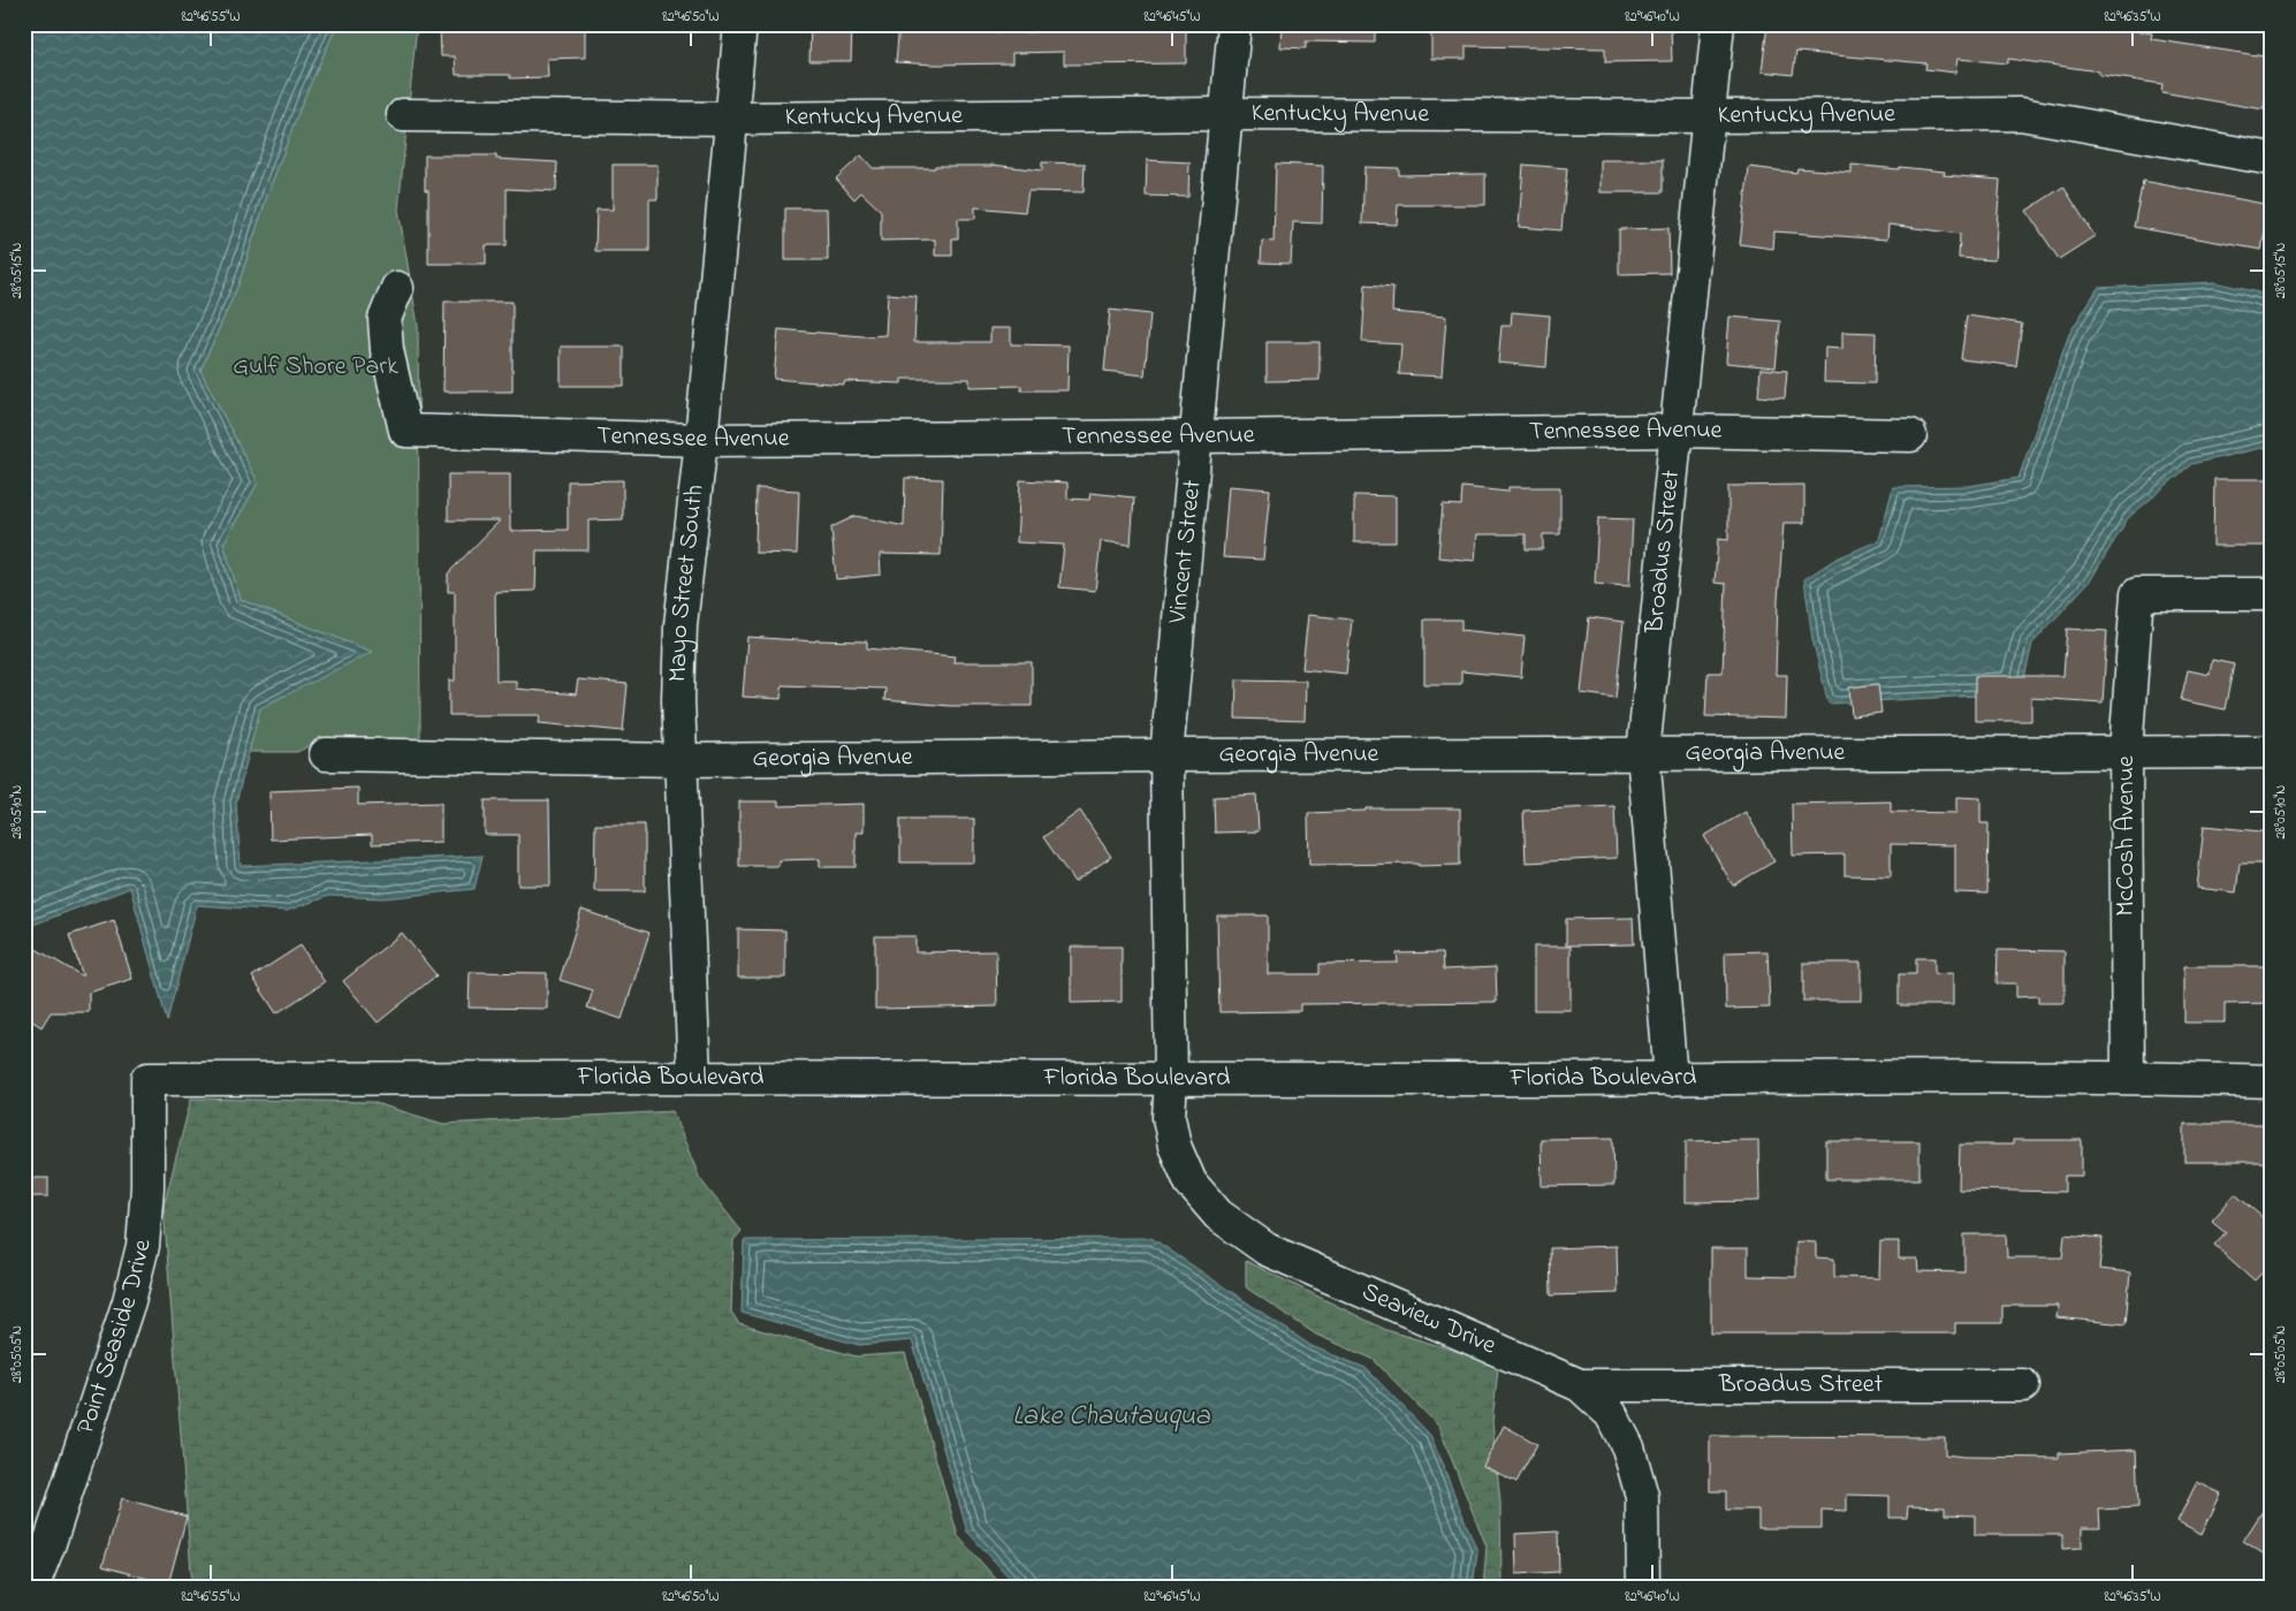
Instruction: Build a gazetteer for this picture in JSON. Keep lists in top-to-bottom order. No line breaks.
{"streets":{"street":["Kentucky Avenue","Tennessee Avenue","Vincent Street","Broadus Street","Mayo Street South","Georgia Avenue","McCosh Avenue","Florida Boulevard","Seaview Drive","Point Seaside Drive"]},"crossings":[["Kentucky Avenue","Vincent Street"],["Kentucky Avenue","Broadus Street"],["Kentucky Avenue","Mayo Street South"],["Tennessee Avenue","Vincent Street"],["Tennessee Avenue","Broadus Street"],["Tennessee Avenue","Mayo Street South"],["Vincent Street","Georgia Avenue"],["Vincent Street","Florida Boulevard"],["Vincent Street","Seaview Drive"],["Broadus Street","Georgia Avenue"],["Broadus Street","Florida Boulevard"],["Broadus Street","Seaview Drive"],["Mayo Street South","Georgia Avenue"],["Mayo Street South","Florida Boulevard"],["Georgia Avenue","McCosh Avenue"],["McCosh Avenue","Florida Boulevard"],["Florida Boulevard","Seaview Drive"],["Florida Boulevard","Point Seaside Drive"]],"water":["Lake Chautauqua"],"parks":["Gulf Shore Park"],"coordinates":["82°46'55\"W","82°46'50\"W","82°46'45\"W","82°46'40\"W","82°46'35\"W","28°05'15\"N","28°05'10\"N","28°05'05\"N"]}
